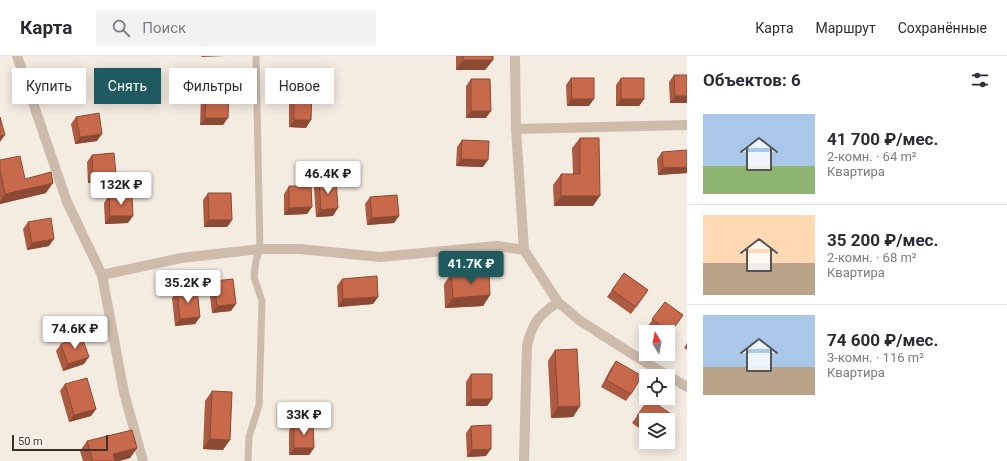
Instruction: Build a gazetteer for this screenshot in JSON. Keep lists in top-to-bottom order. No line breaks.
{"scale_bar":"50 m","north":"top","page":{"header":"Карта","search":"Поиск","nav":["Карта","Маршрут","Сохранённые"],"heading":"Объектов: 6","chip":["Купить","Снять","Фильтры","Новое"],"list":[{"name":"41 700 ₽/мес.","note":"2-комн. · 64 m² · Квартира"},{"name":"35 200 ₽/мес.","note":"2-комн. · 68 m² · Квартира"},{"name":"74 600 ₽/мес.","note":"3-комн. · 116 m² · Квартира"}],"price":["46.4K ₽","132K ₽","41.7K ₽","35.2K ₽","74.6K ₽","33K ₽"],"scale":"50 m"}}
